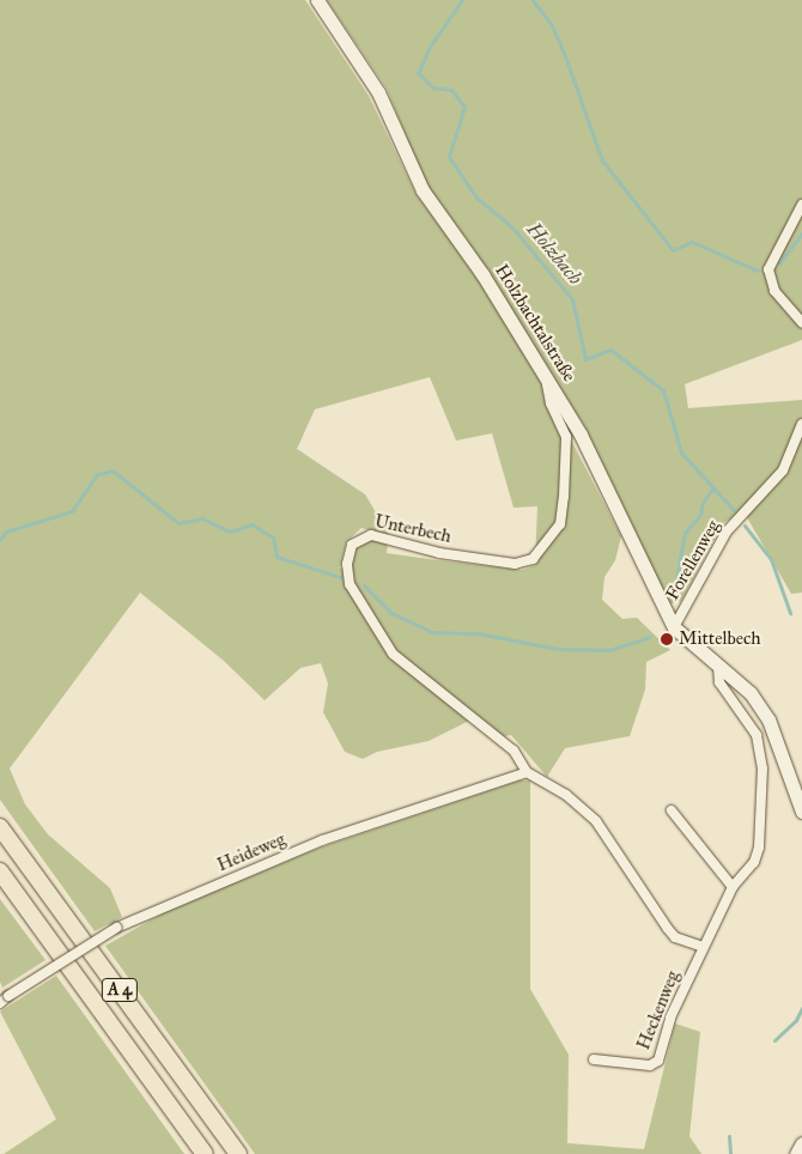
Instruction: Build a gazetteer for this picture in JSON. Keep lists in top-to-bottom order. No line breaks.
{"streets":{"highway":["A 4"],"street":["Holzbachtalstraße","Unterbech","Forellenweg","Heideweg","Heckenweg"]},"crossings":[["Holzbachtalstraße","Unterbech"],["Holzbachtalstraße","Forellenweg"],["Unterbech","Heideweg"]],"water":["Holzbach"],"places":["Mittelbech"]}
